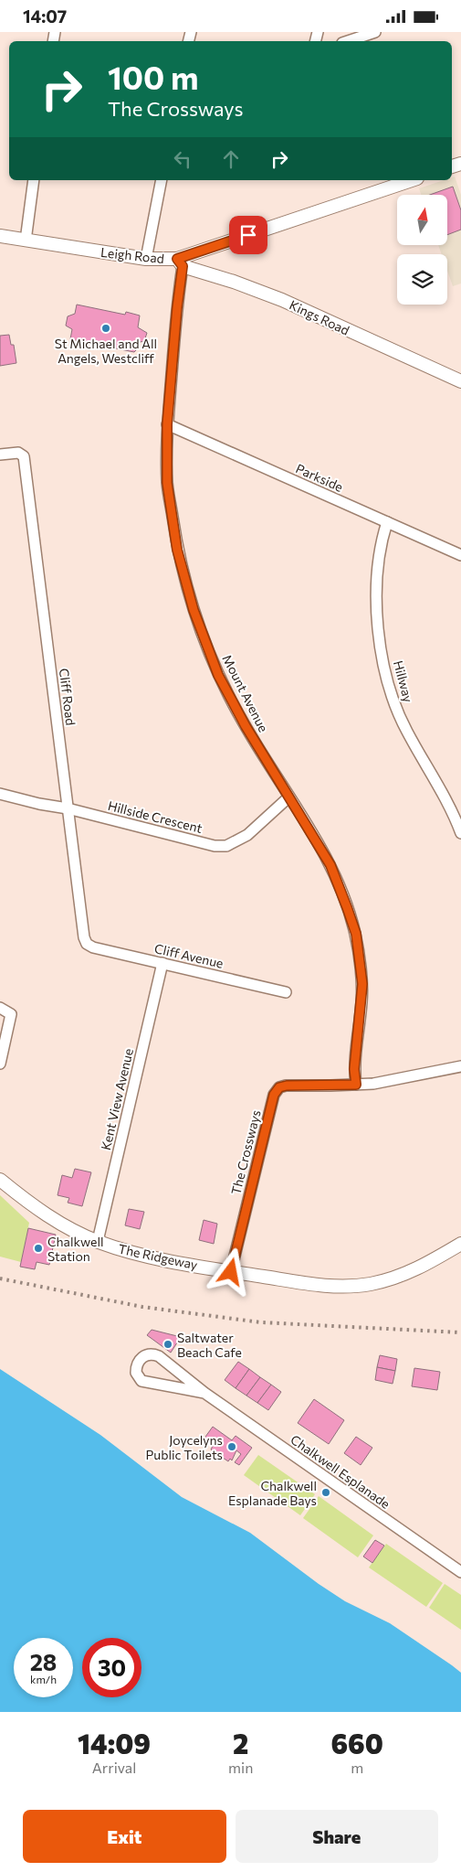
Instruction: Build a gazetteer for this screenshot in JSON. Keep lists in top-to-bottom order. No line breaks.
{"streets":{"street":["Leigh Road","Kings Road","Parkside","Hillway","Mount Avenue","Cliff Road","Hillside Crescent","Cliff Avenue","Kent View Avenue","The Crossways","The Ridgeway","Chalkwell Esplanade"]},"crossings":[["Leigh Road","Kings Road"],["Leigh Road","Mount Avenue"],["Kings Road","Mount Avenue"],["Parkside","Hillway"],["Parkside","Mount Avenue"],["Mount Avenue","Hillside Crescent"],["Mount Avenue","The Crossways"],["Cliff Road","Hillside Crescent"],["Cliff Road","Cliff Avenue"],["Cliff Avenue","Kent View Avenue"],["Kent View Avenue","The Ridgeway"],["The Crossways","The Ridgeway"]],"places":["St Michael and All Angels, Westcliff","Chalkwell Station","Saltwater Beach Cafe","Joycelyns Public Toilets","Chalkwell Esplanade Bays"],"north":"top","page":{"status":"14:07","turn":["100 m","The Crossways"],"speed":"28 km/h","limit":"30","eta":["14:09","Arrival","2","min","660","m"],"buttons":["Exit","Share"]}}
